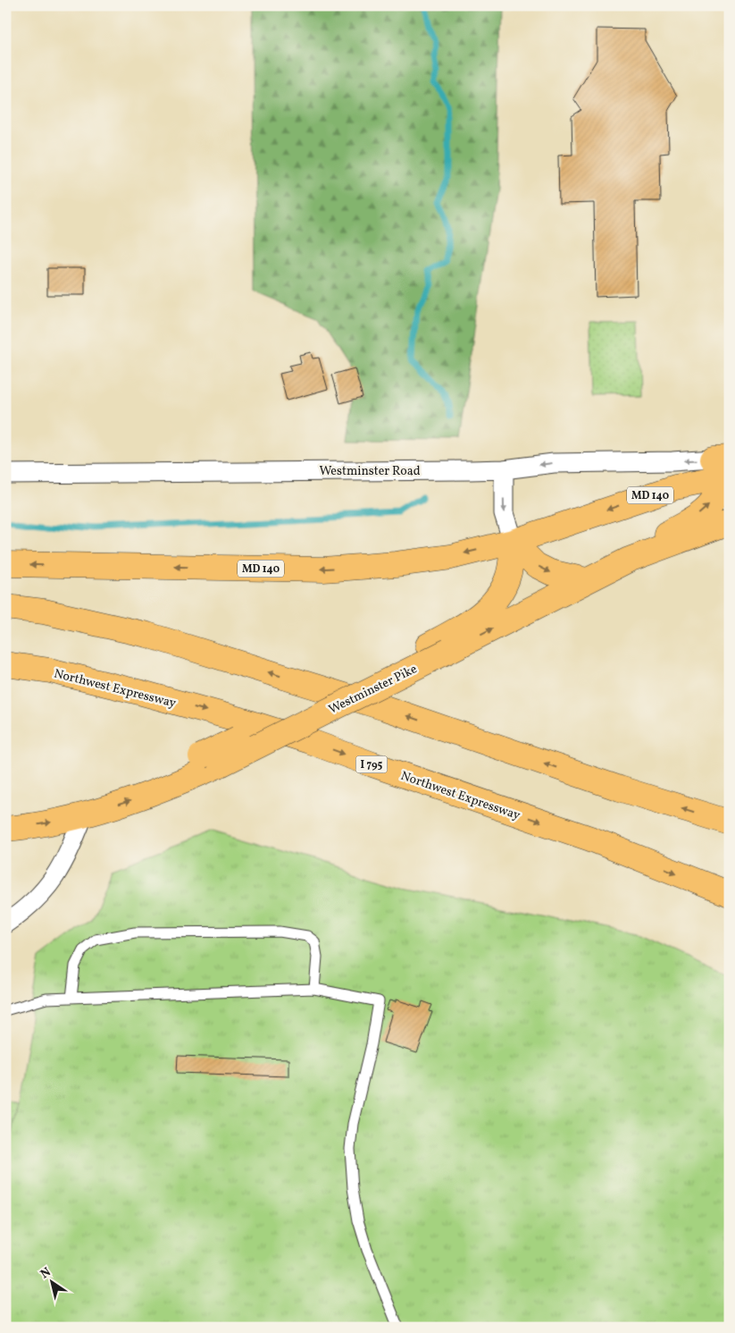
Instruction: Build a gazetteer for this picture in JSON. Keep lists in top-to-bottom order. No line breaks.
{"streets":{"highway":["MD 140","Northwest Expressway","Westminster Pike","I 795"],"street":["Westminster Road"]},"crossings":[["Westminster Road","MD 140"]],"north":"top left"}
